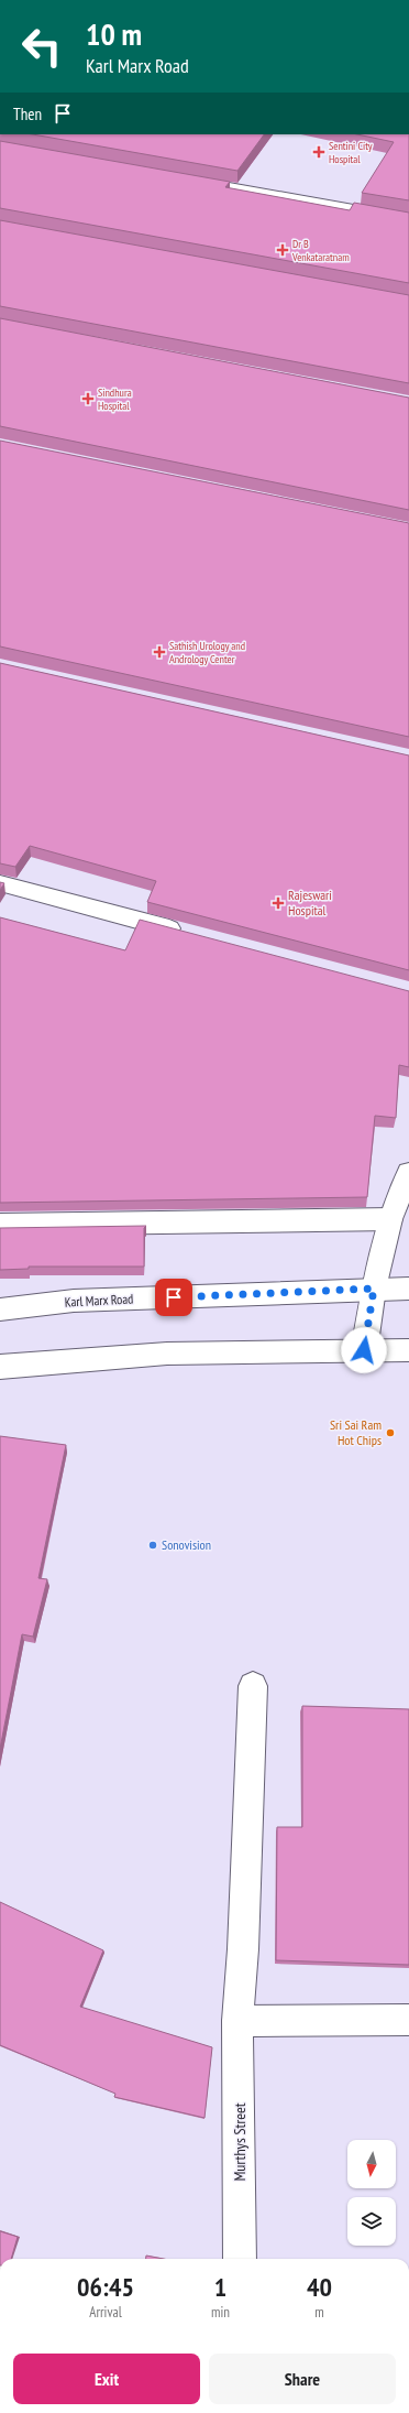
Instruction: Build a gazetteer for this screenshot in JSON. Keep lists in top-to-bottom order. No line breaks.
{"streets":{"street":["Karl Marx Road","Murthys Street"]},"places":{"health":["Sentini City Hospital","Dr B Venkataratnam","Sindhura Hospital","Sathish Urology and Andrology Center","Rajeswari Hospital"],"other":["Sri Sai Ram Hot Chips","Sonovision"]},"north":"bottom","page":{"turn":["10 m","Karl Marx Road"],"then":"Then","eta":["06:45","Arrival","1","min","40","m"],"buttons":["Exit","Share"]}}
